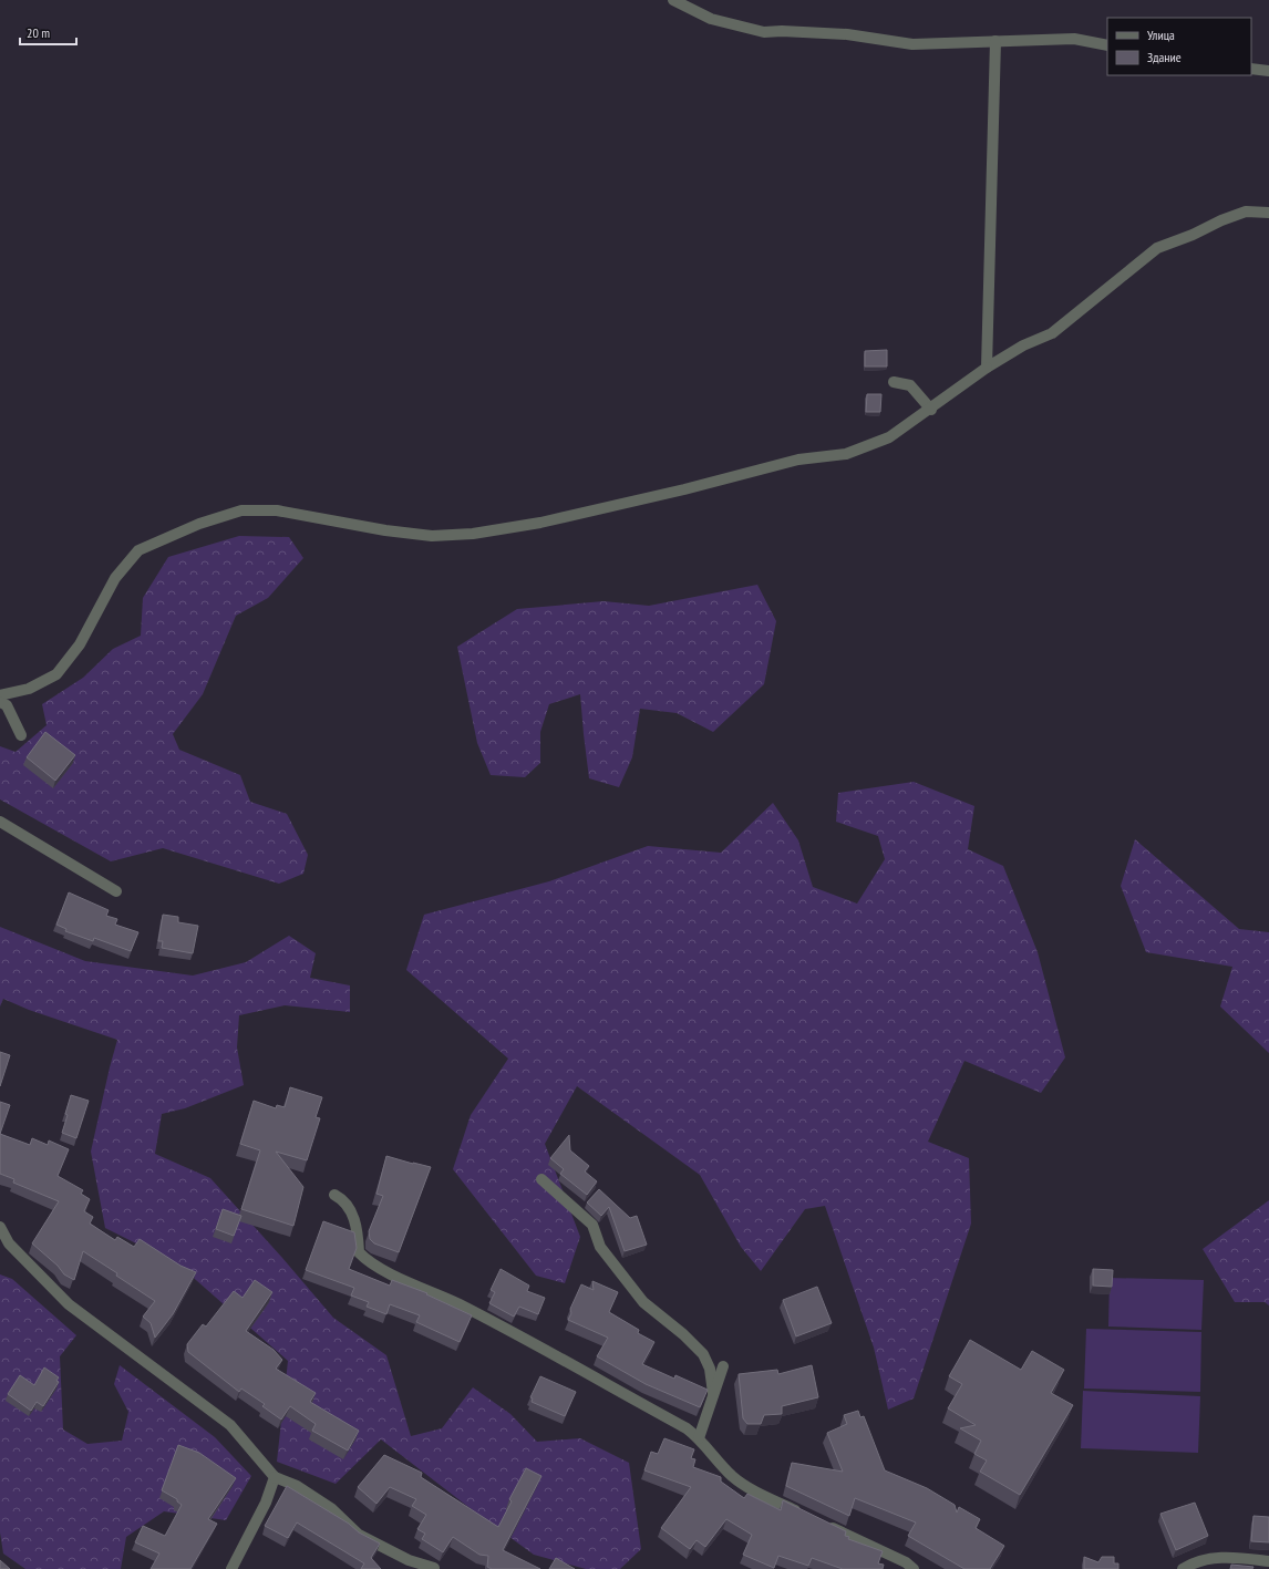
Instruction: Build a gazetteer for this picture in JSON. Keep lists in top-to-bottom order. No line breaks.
{"legend":["Улица","Здание"],"scale_bar":"20 m"}
